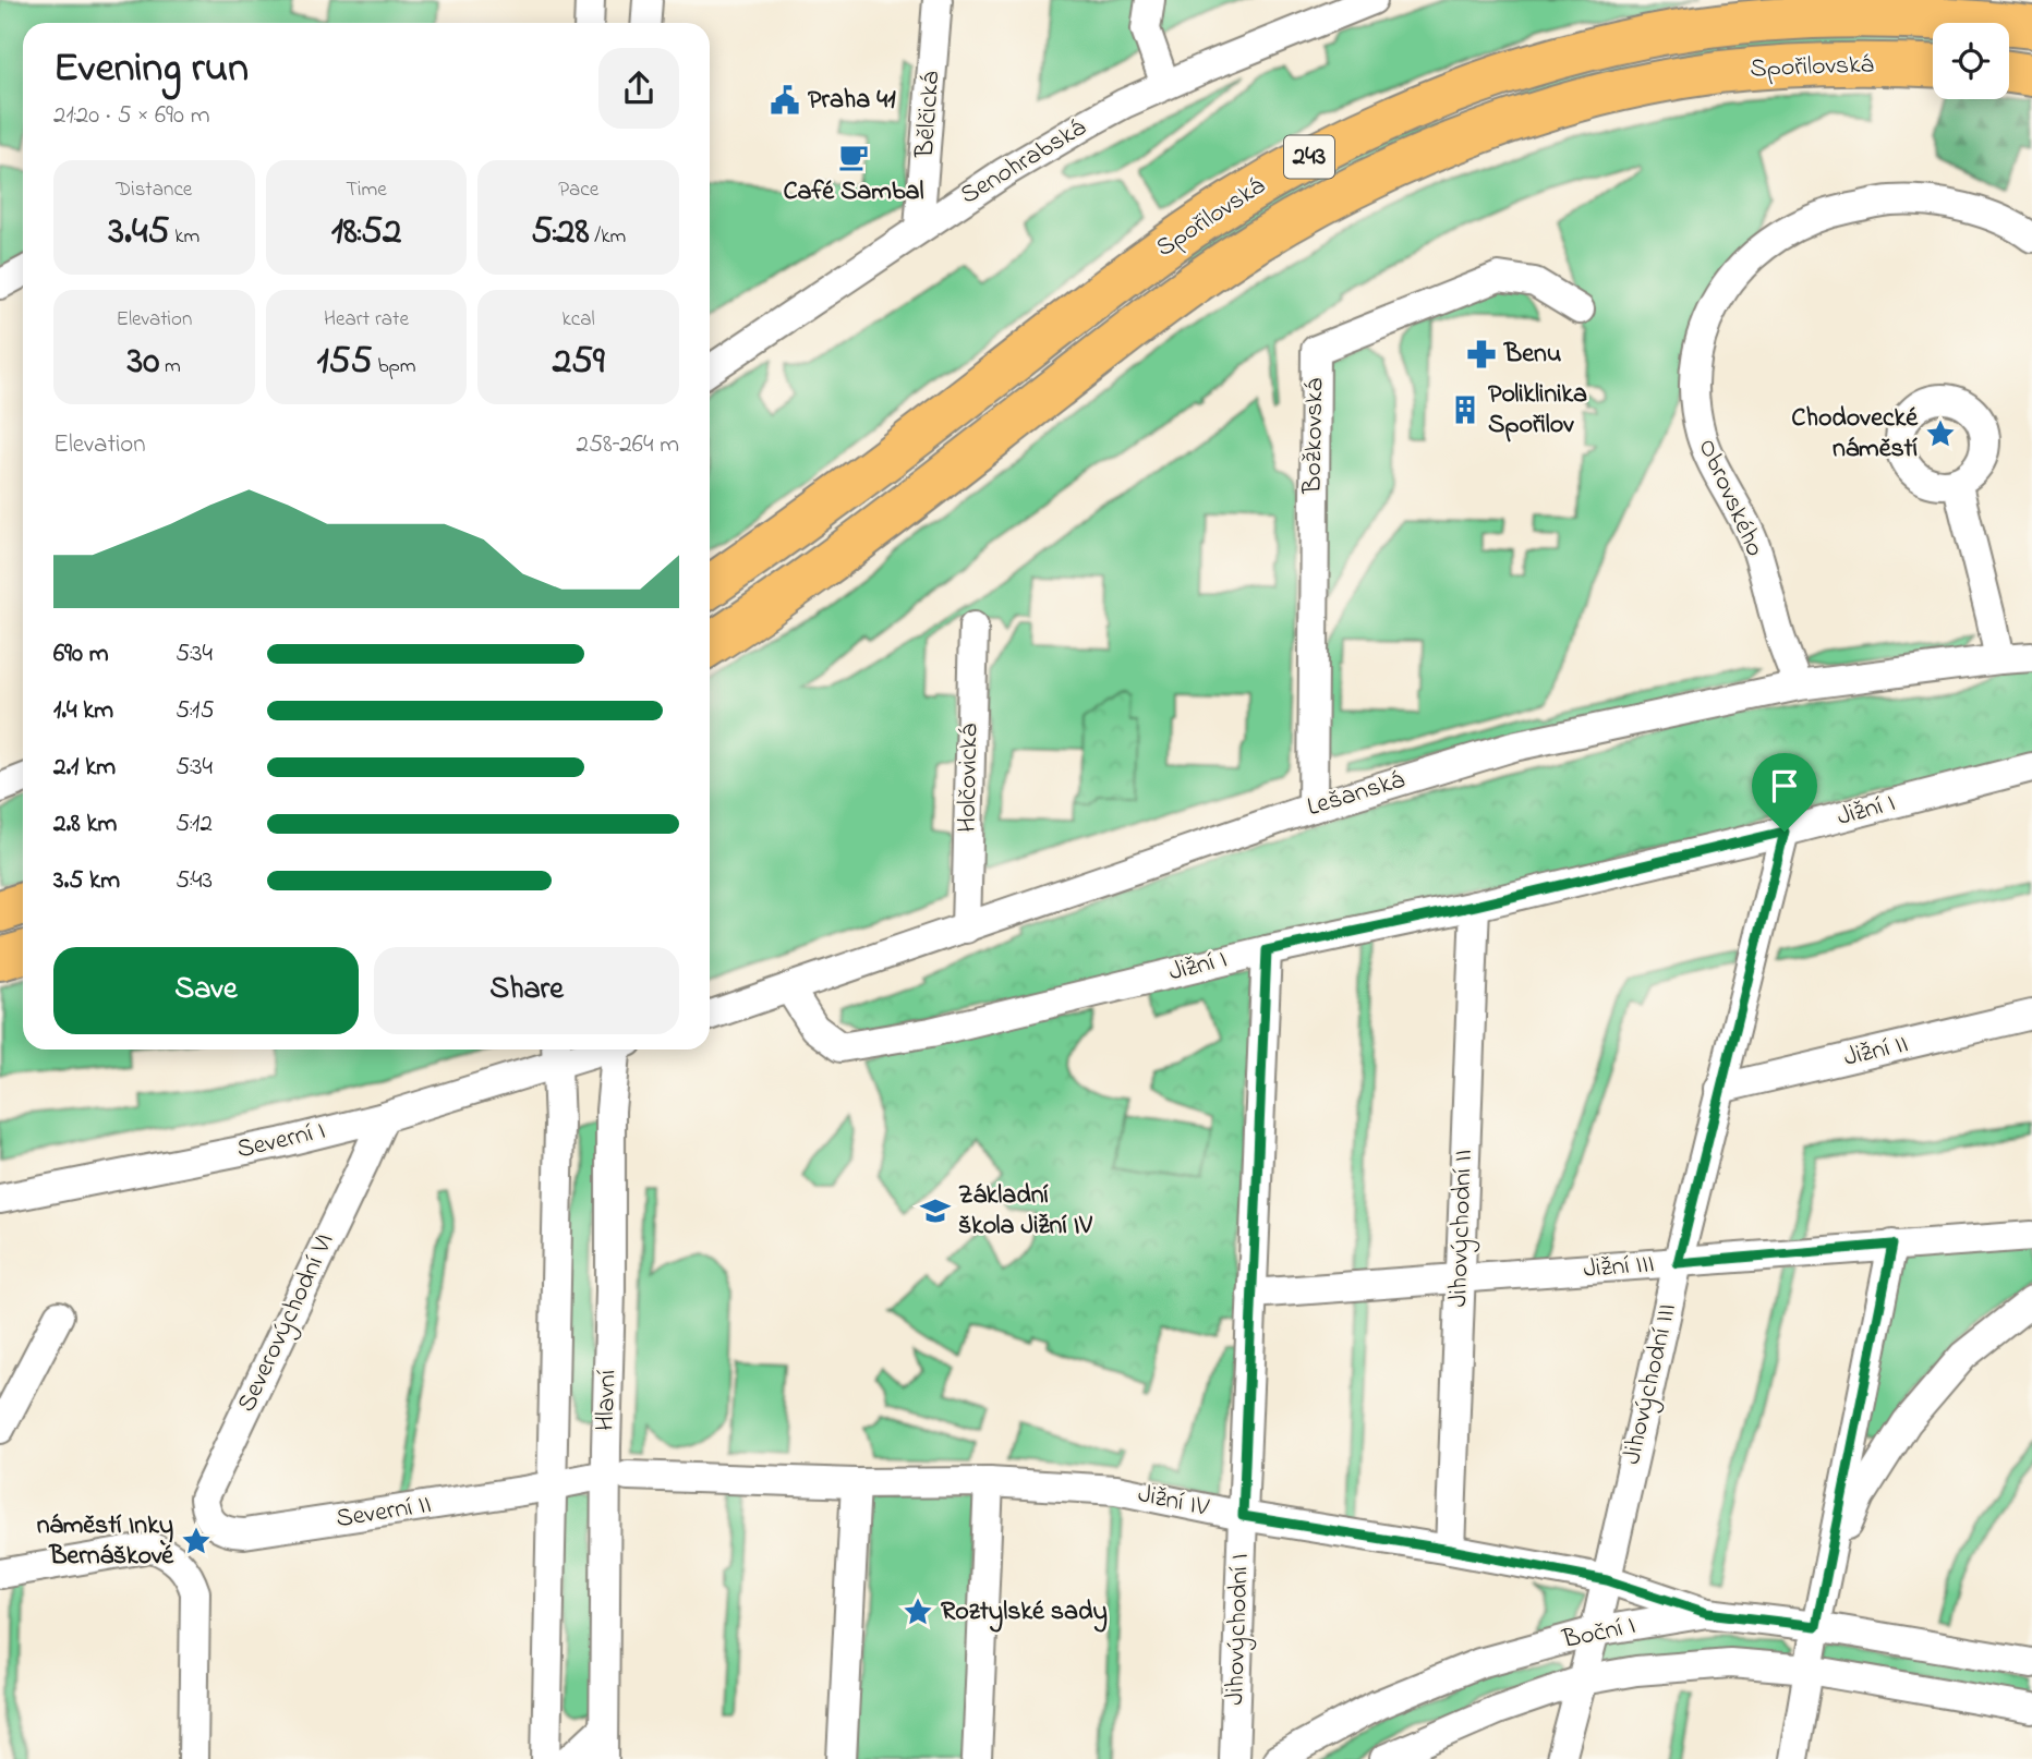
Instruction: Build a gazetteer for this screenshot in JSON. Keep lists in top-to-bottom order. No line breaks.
{"streets":{"highway":["Spořilovská","243"],"street":["Bělčická","Senohrabská","Božkovská","Obrovského","Holčovická","Lešanská","Jižní I","Jižní II","Severní I","Jihovýchodní II","Jižní III","Severovýchodní VI","Jihovýchodní III","Hlavní","Jižní IV","Severní II","Jihovýchodní I","Boční I"]},"crossings":[["Bělčická","Senohrabská"],["Božkovská","Lešanská"],["Obrovského","Lešanská"],["Holčovická","Lešanská"],["Lešanská","Jižní I"],["Jižní I","Jihovýchodní II"],["Jižní I","Jihovýchodní III"],["Jižní I","Jihovýchodní I"],["Jižní II","Jihovýchodní III"],["Severní I","Severovýchodní VI"],["Severní I","Hlavní"],["Jihovýchodní II","Jižní III"],["Jihovýchodní II","Jižní IV"],["Jižní III","Jihovýchodní III"],["Jižní III","Jihovýchodní I"],["Severovýchodní VI","Severní II"],["Jihovýchodní III","Jižní IV"],["Jihovýchodní III","Boční I"],["Hlavní","Jižní IV"],["Hlavní","Severní II"],["Jižní IV","Severní II"],["Jižní IV","Jihovýchodní I"],["Jižní IV","Boční I"]],"places":{"public building":["Praha 41"],"cafe":["Café Sambal"],"pharmacy":["Benu"],"building":["Poliklinika Spořilov"],"place":["Chodovecké náměstí","náměstí Inky Bernáškové","Roztylské sady"],"school or university":["Základní škola Jižní IV"]},"page":{"heading":["Evening run","21:20 · 5 × 690 m"],"stats":[["Distance","3.45 km"],["Time","18:52"],["Pace","5:28 /km"],["Elevation","30 m"],["Heart rate","155 bpm"],["kcal","259"]],"chart":["Elevation","258–264 m"],"list":[{"name":"690 m","note":"5:34"},{"name":"1.4 km","note":"5:15"},{"name":"2.1 km","note":"5:34"},{"name":"2.8 km","note":"5:12"},{"name":"3.5 km","note":"5:43"}],"buttons":["Save","Share"]}}
